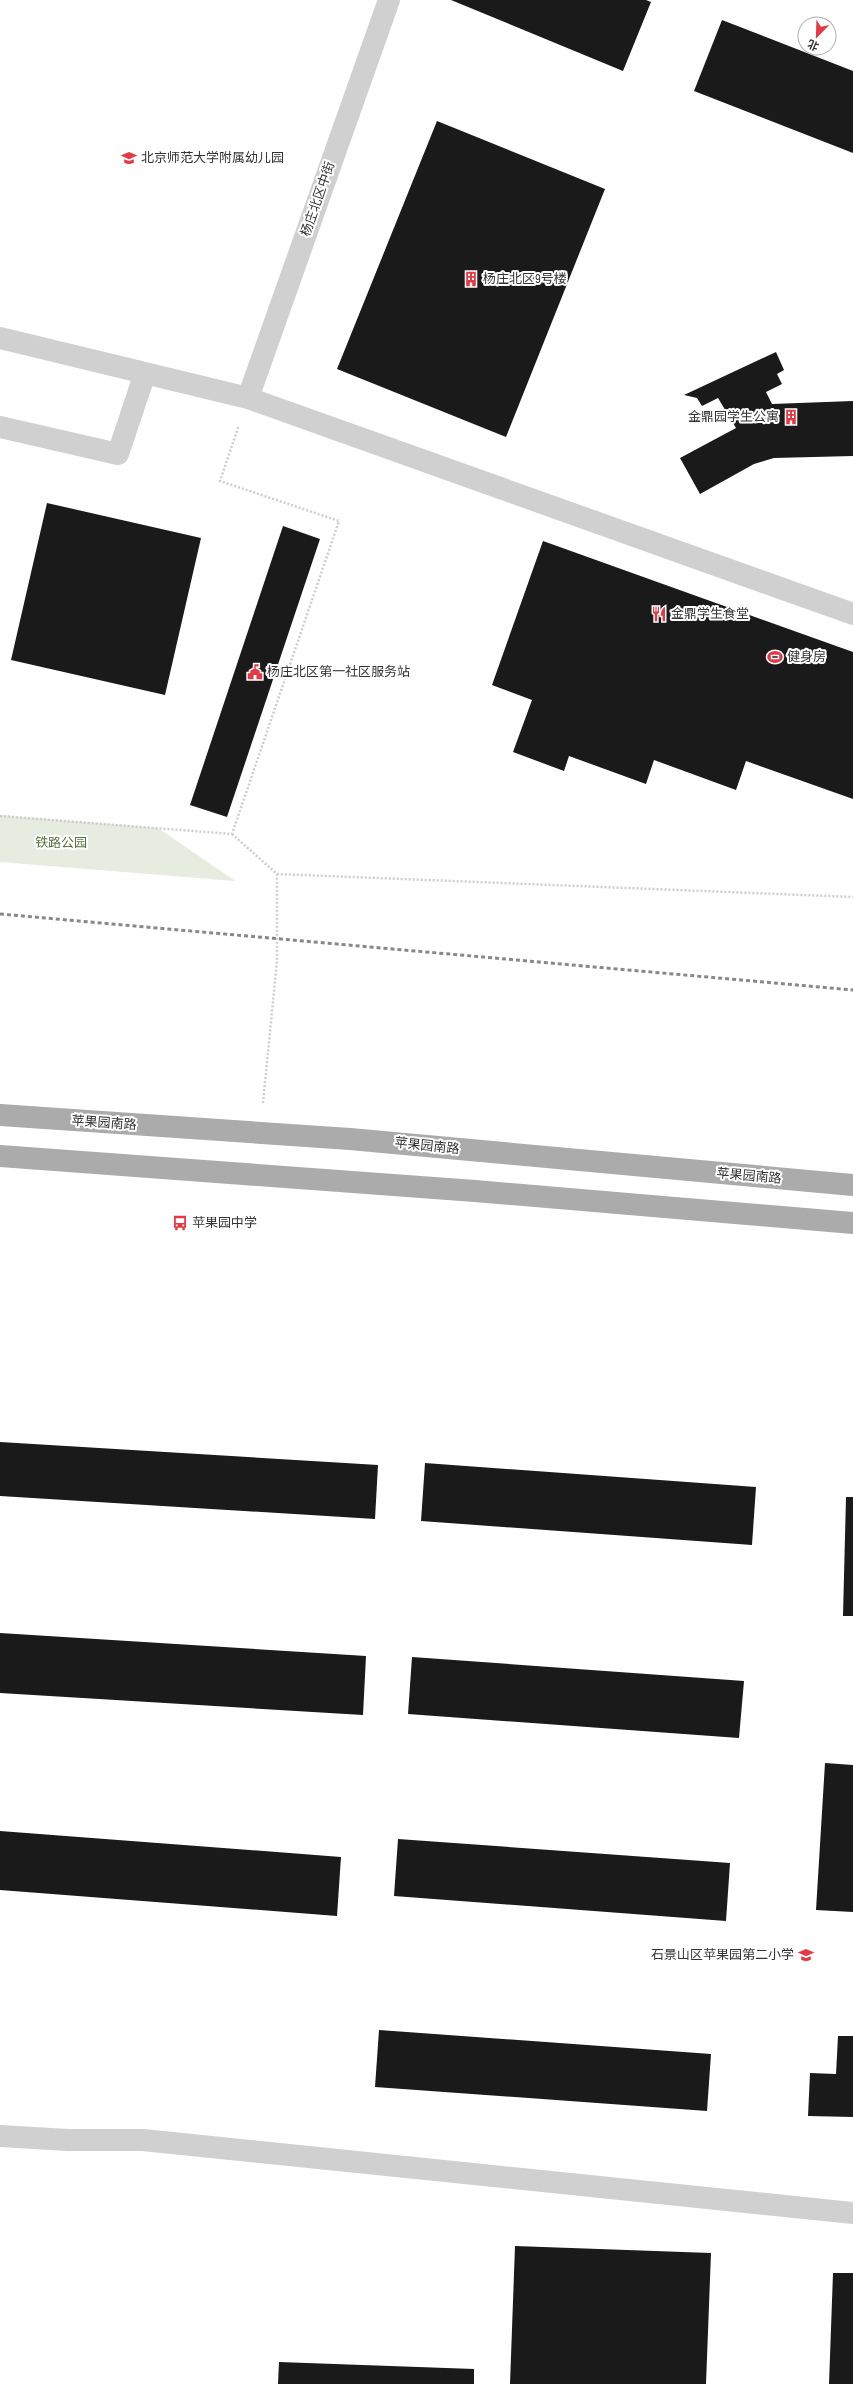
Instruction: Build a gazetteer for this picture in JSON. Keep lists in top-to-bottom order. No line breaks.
{"streets":{"main road":["苹果园南路"],"street":["杨庄北区中街"]},"parks":["铁路公园"],"places":{"school or university":["北京师范大学附属幼儿园","石景山区苹果园第二小学"],"building":["杨庄北区9号楼","金鼎园学生公寓"],"restaurant":["金鼎学生食堂"],"sports":["健身房"],"public building":["杨庄北区第一社区服务站"],"bus stop":["苹果园中学"]},"north":"bottom left"}
